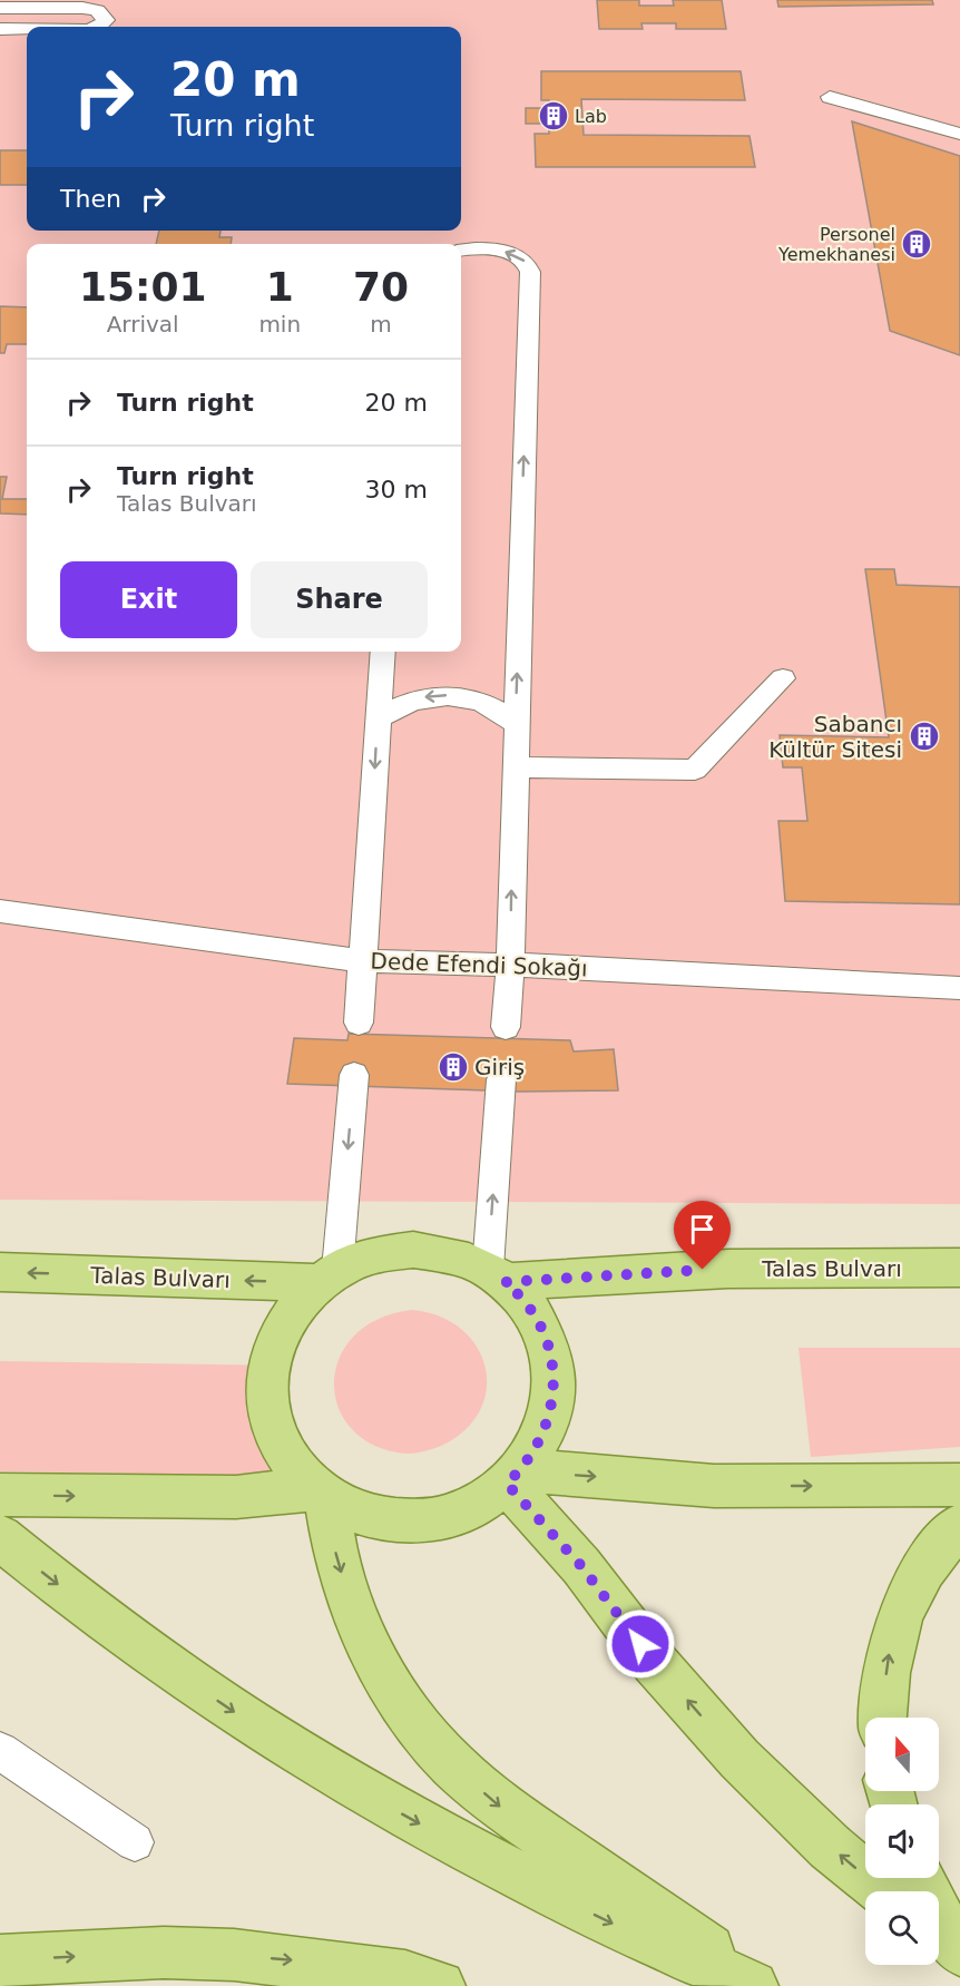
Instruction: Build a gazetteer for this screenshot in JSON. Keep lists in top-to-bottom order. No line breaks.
{"streets":{"main road":["Talas Bulvarı"],"lane":["Dede Efendi Sokağı"]},"places":{"building":["Lab","Personel Yemekhanesi","Sabancı Kültür Sitesi","Giriş"]},"north":"top","page":{"turn":["20 m","Turn right"],"then":"Then","eta":["15:01","Arrival","1","min","70","m"],"list":[{"name":"Turn right","value":"20 m"},{"name":"Turn right","note":"Talas Bulvarı","value":"30 m"}],"buttons":["Exit","Share"]}}
